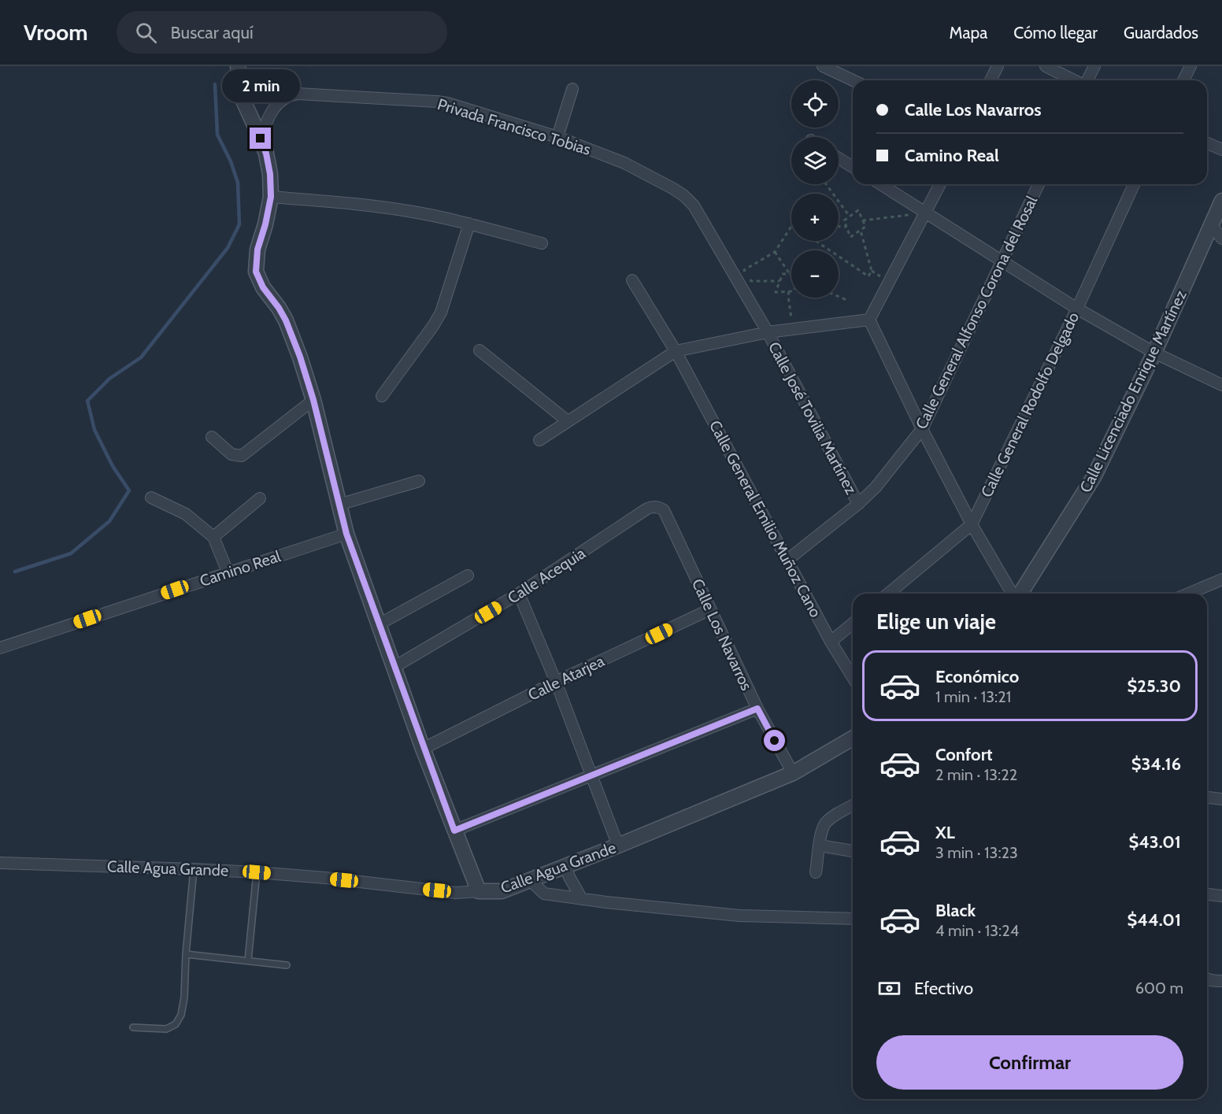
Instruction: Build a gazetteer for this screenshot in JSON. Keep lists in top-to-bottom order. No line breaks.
{"streets":{"street":["Privada Francisco Tobias","Calle General Alfonso Corona del Rosal","Calle Licenciado Enrique Martínez","Calle General Rodolfo Delgado","Calle José Tovilia Martínez","Calle General Emilio Muñoz Cano","Camino Real","Calle Acequia","Calle Los Navarros","Calle Atarjea","Calle Agua Grande"]},"crossings":[["Privada Francisco Tobias","Calle José Tovilia Martínez"],["Calle General Alfonso Corona del Rosal","Calle José Tovilia Martínez"],["Calle General Alfonso Corona del Rosal","Calle General Emilio Muñoz Cano"],["Calle Acequia","Calle Los Navarros"],["Calle Los Navarros","Calle Atarjea"],["Calle Los Navarros","Calle Agua Grande"]],"page":{"header":"Vroom","search":"Buscar aquí","nav":["Mapa","Cómo llegar","Guardados"],"bubble":"2 min","map_buttons":["+","−"],"banner":["Calle Los Navarros","Camino Real"],"heading":"Elige un viaje","list":[{"name":"Económico","note":"1 min · 13:21","value":"$25.30"},{"name":"Confort","note":"2 min · 13:22","value":"$34.16"},{"name":"XL","note":"3 min · 13:23","value":"$43.01"},{"name":"Black","note":"4 min · 13:24","value":"$44.01"}],"pay":["Efectivo","600 m"],"buttons":"Confirmar"}}
